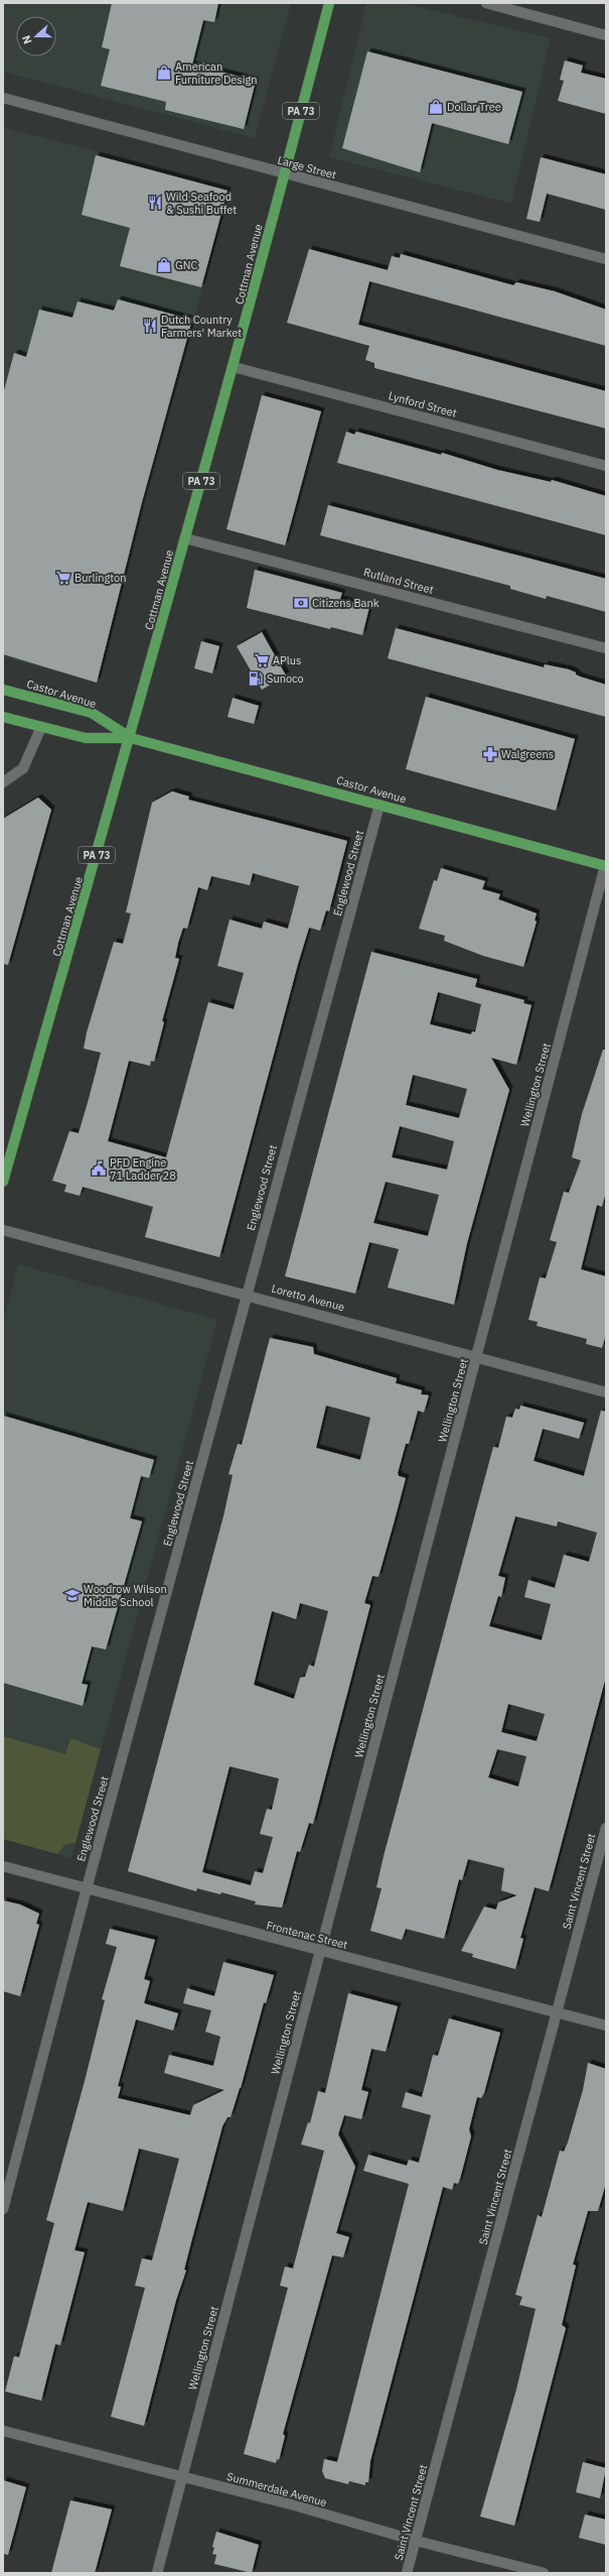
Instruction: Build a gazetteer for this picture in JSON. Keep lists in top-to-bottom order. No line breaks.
{"streets":{"main road":["PA 73","Cottman Avenue","Castor Avenue"],"street":["Large Street","Lynford Street","Rutland Street","Englewood Street","Wellington Street","Loretto Avenue","Saint Vincent Street","Frontenac Street","Summerdale Avenue"]},"crossings":[["Large Street","Cottman Avenue"],["Cottman Avenue","Lynford Street"],["Cottman Avenue","Rutland Street"],["Cottman Avenue","Castor Avenue"],["Castor Avenue","Englewood Street"],["Castor Avenue","Wellington Street"],["Englewood Street","Loretto Avenue"],["Englewood Street","Frontenac Street"],["Wellington Street","Loretto Avenue"],["Wellington Street","Frontenac Street"],["Wellington Street","Summerdale Avenue"],["Saint Vincent Street","Frontenac Street"],["Saint Vincent Street","Summerdale Avenue"]],"places":{"shop":["American Furniture Design","Dollar Tree","GNC"],"restaurant":["Wild Seafood & Sushi Buffet","Dutch Country Farmers' Market"],"supermarket":["Burlington","APlus"],"bank":["Citizens Bank"],"fuel station":["Sunoco"],"pharmacy":["Walgreens"],"public building":["PFD Engine 71 Ladder 28"],"school or university":["Woodrow Wilson Middle School"]},"north":"left"}
